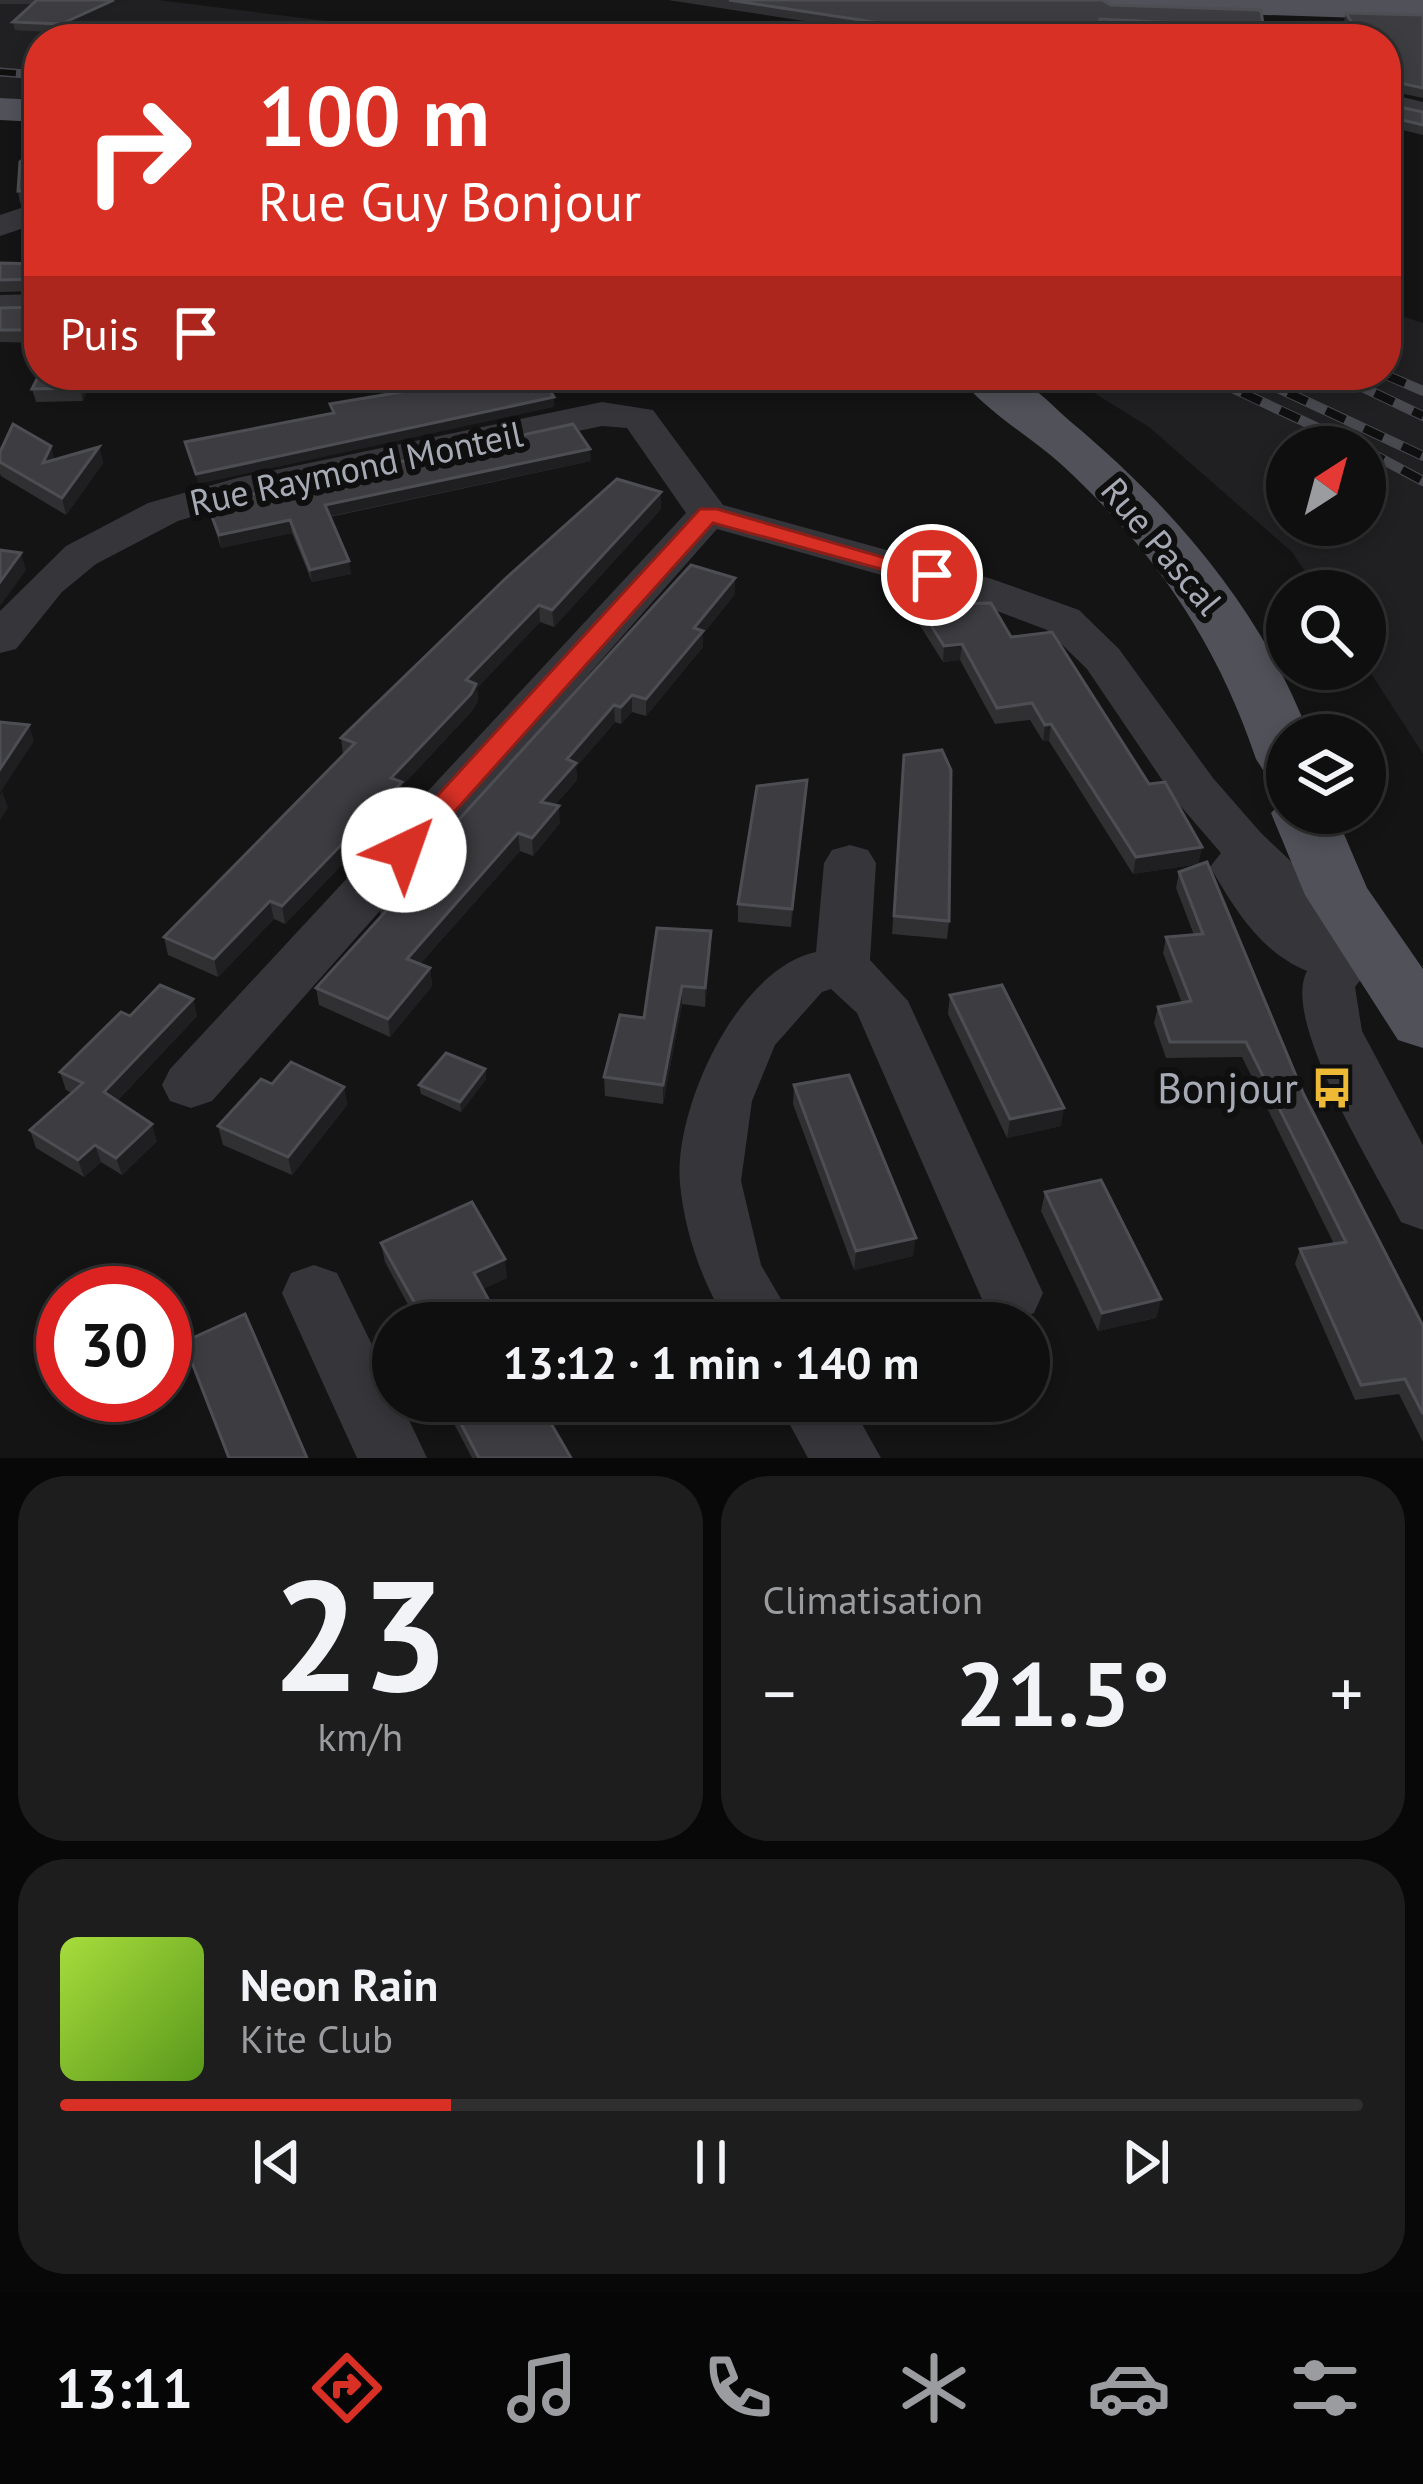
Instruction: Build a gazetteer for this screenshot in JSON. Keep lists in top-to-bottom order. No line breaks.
{"streets":{"main road":["Rue Pascal"],"street":["Rue Raymond Monteil"]},"places":{"bus stop":["Bonjour"]},"north":"top right","page":{"turn":["100 m","Rue Guy Bonjour"],"then":"Puis","limit":"30","trip":"13:12 · 1 min · 140 m","tile":[["23","km/h"],"Climatisation"],"heat":["−","21.5°","+"],"song":["Neon Rain","Kite Club"],"tabs":"13:11"}}
